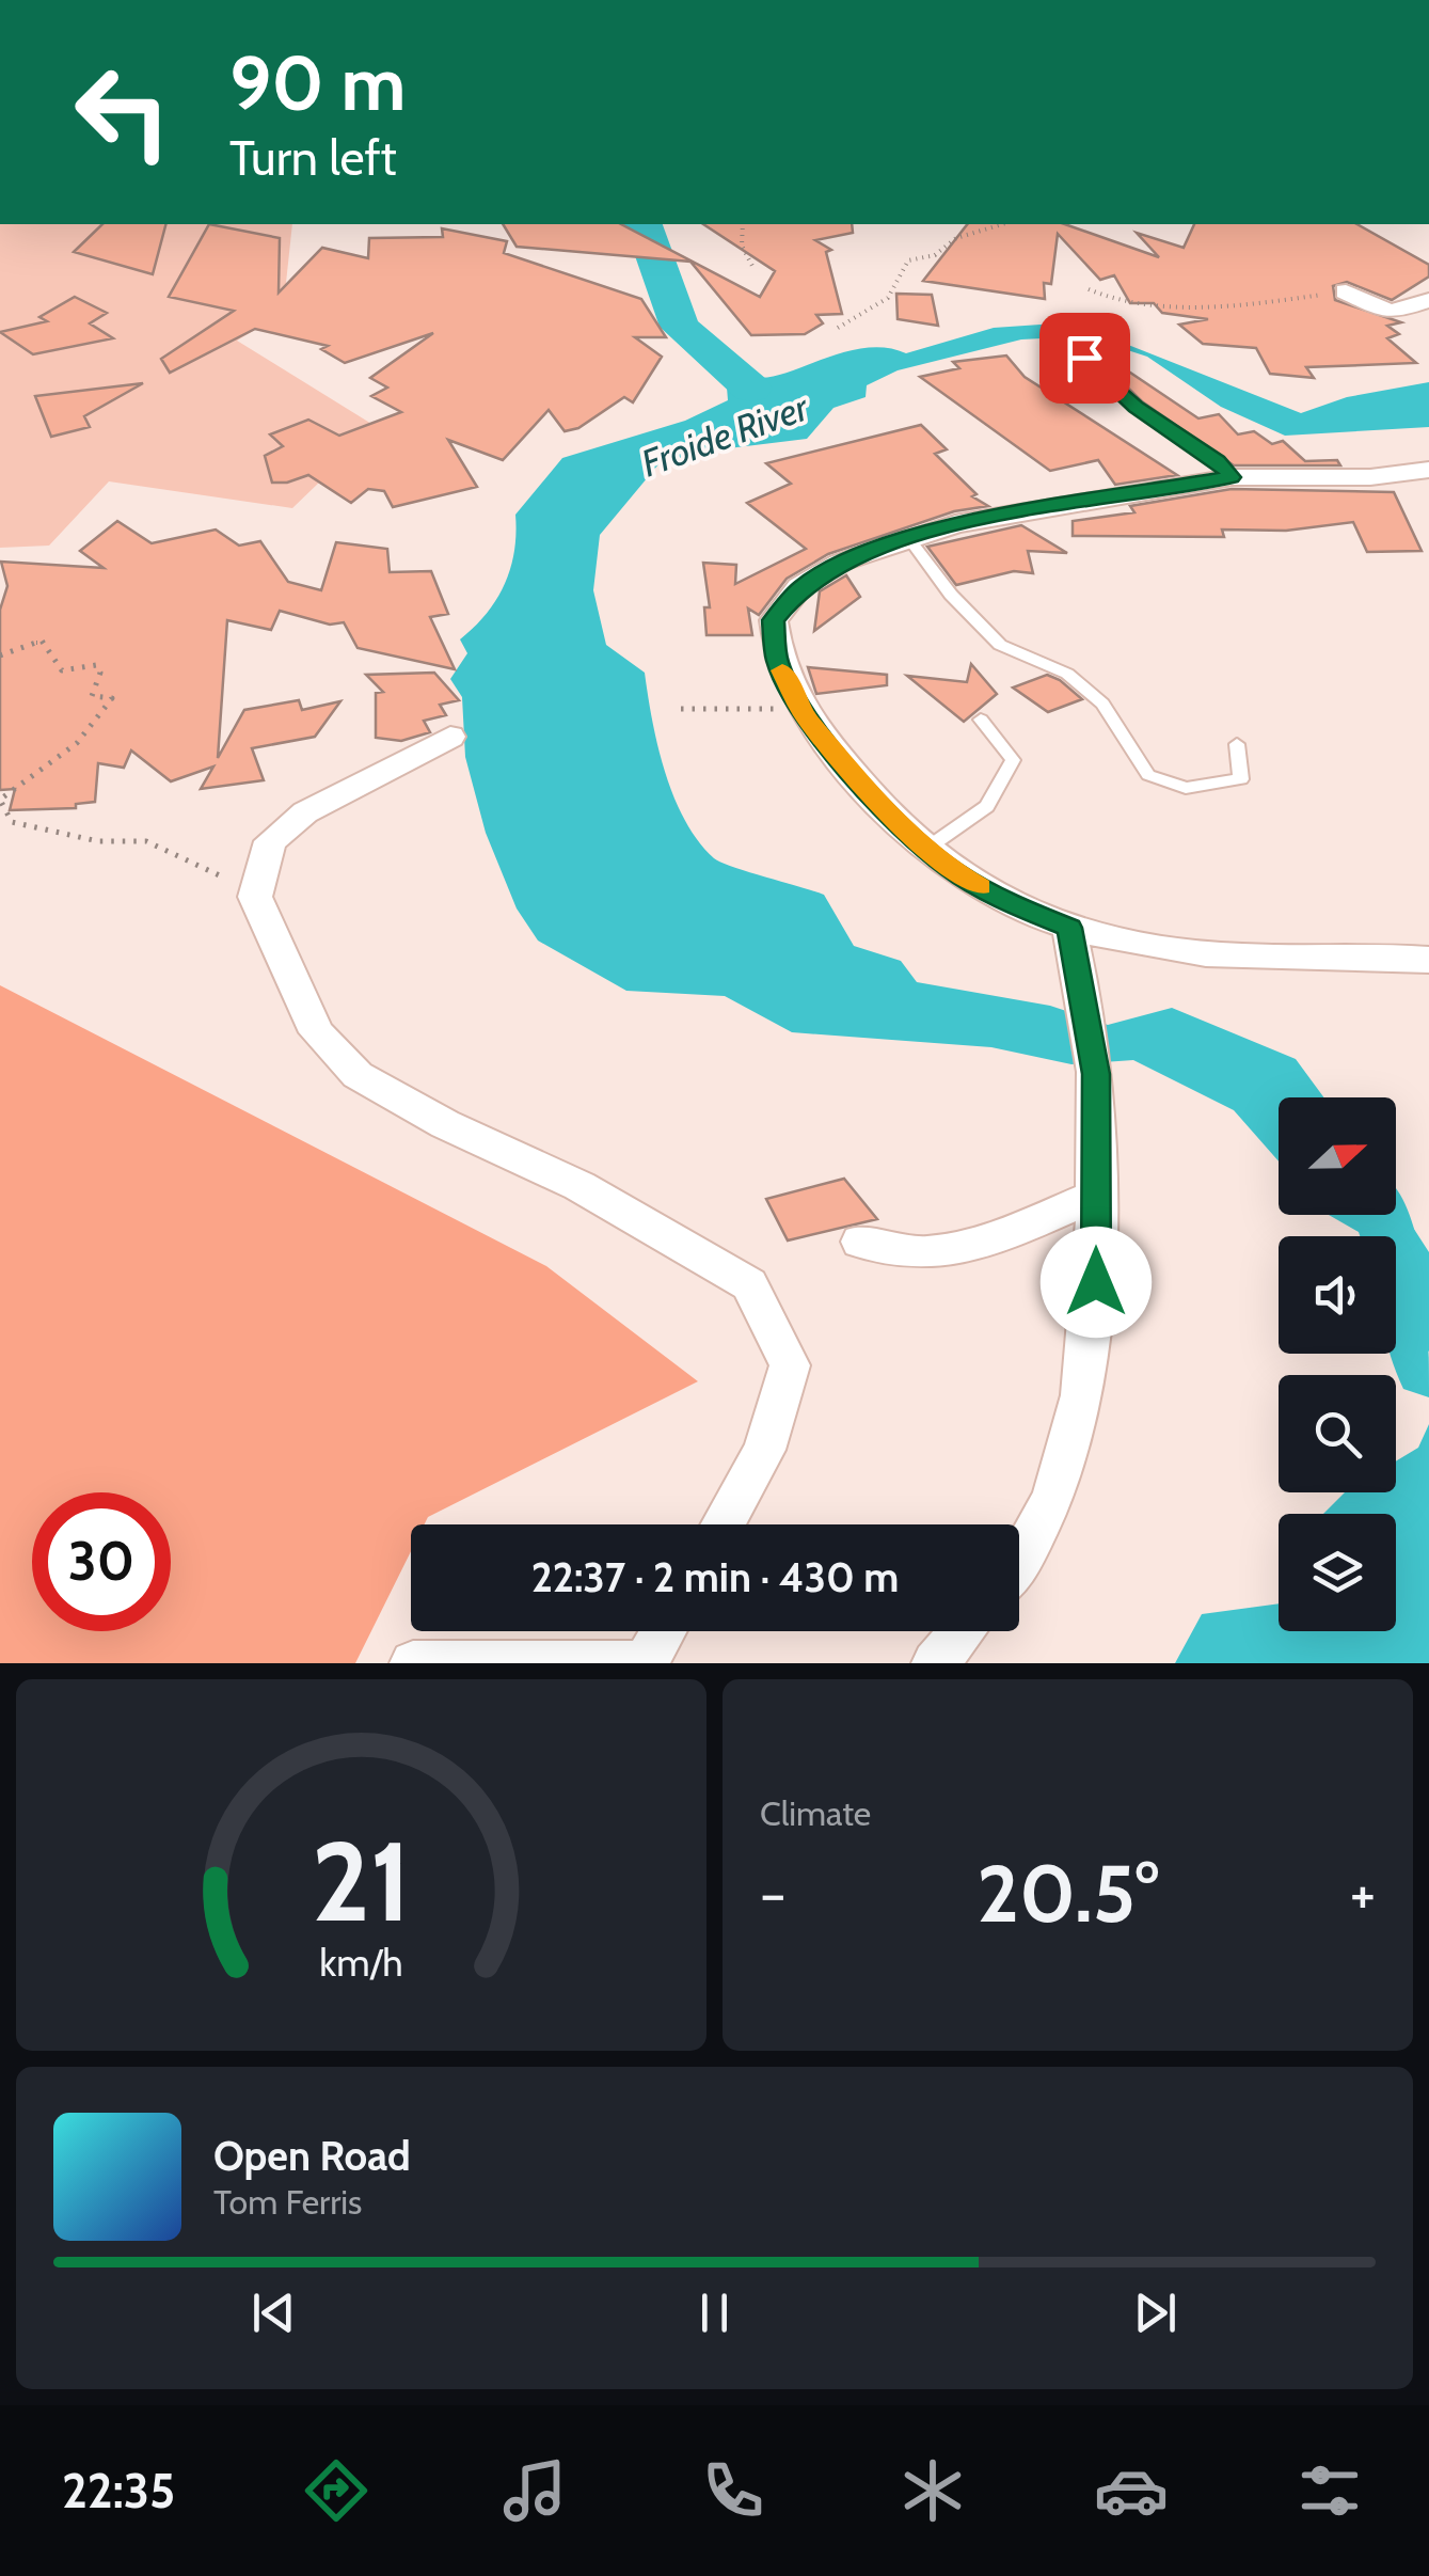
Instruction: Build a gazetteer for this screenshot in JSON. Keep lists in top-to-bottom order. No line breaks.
{"water":["Froide River"],"north":"right","page":{"turn":["90 m","Turn left"],"limit":"30","trip":"22:37 · 2 min · 430 m","tile":"Climate","heat":["−","20.5°","+"],"song":["Open Road","Tom Ferris"],"tabs":"22:35","gauge":["21","km/h"]}}
